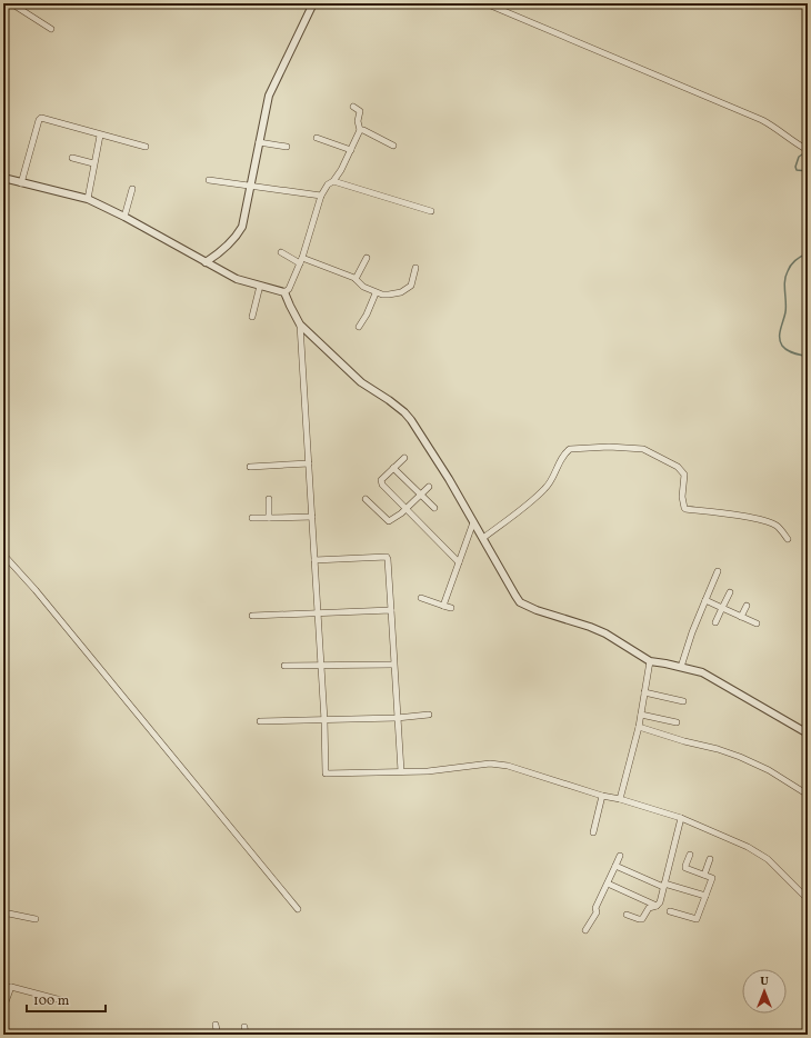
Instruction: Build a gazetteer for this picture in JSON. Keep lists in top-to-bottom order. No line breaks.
{"scale_bar":"100 m","north":"top"}
